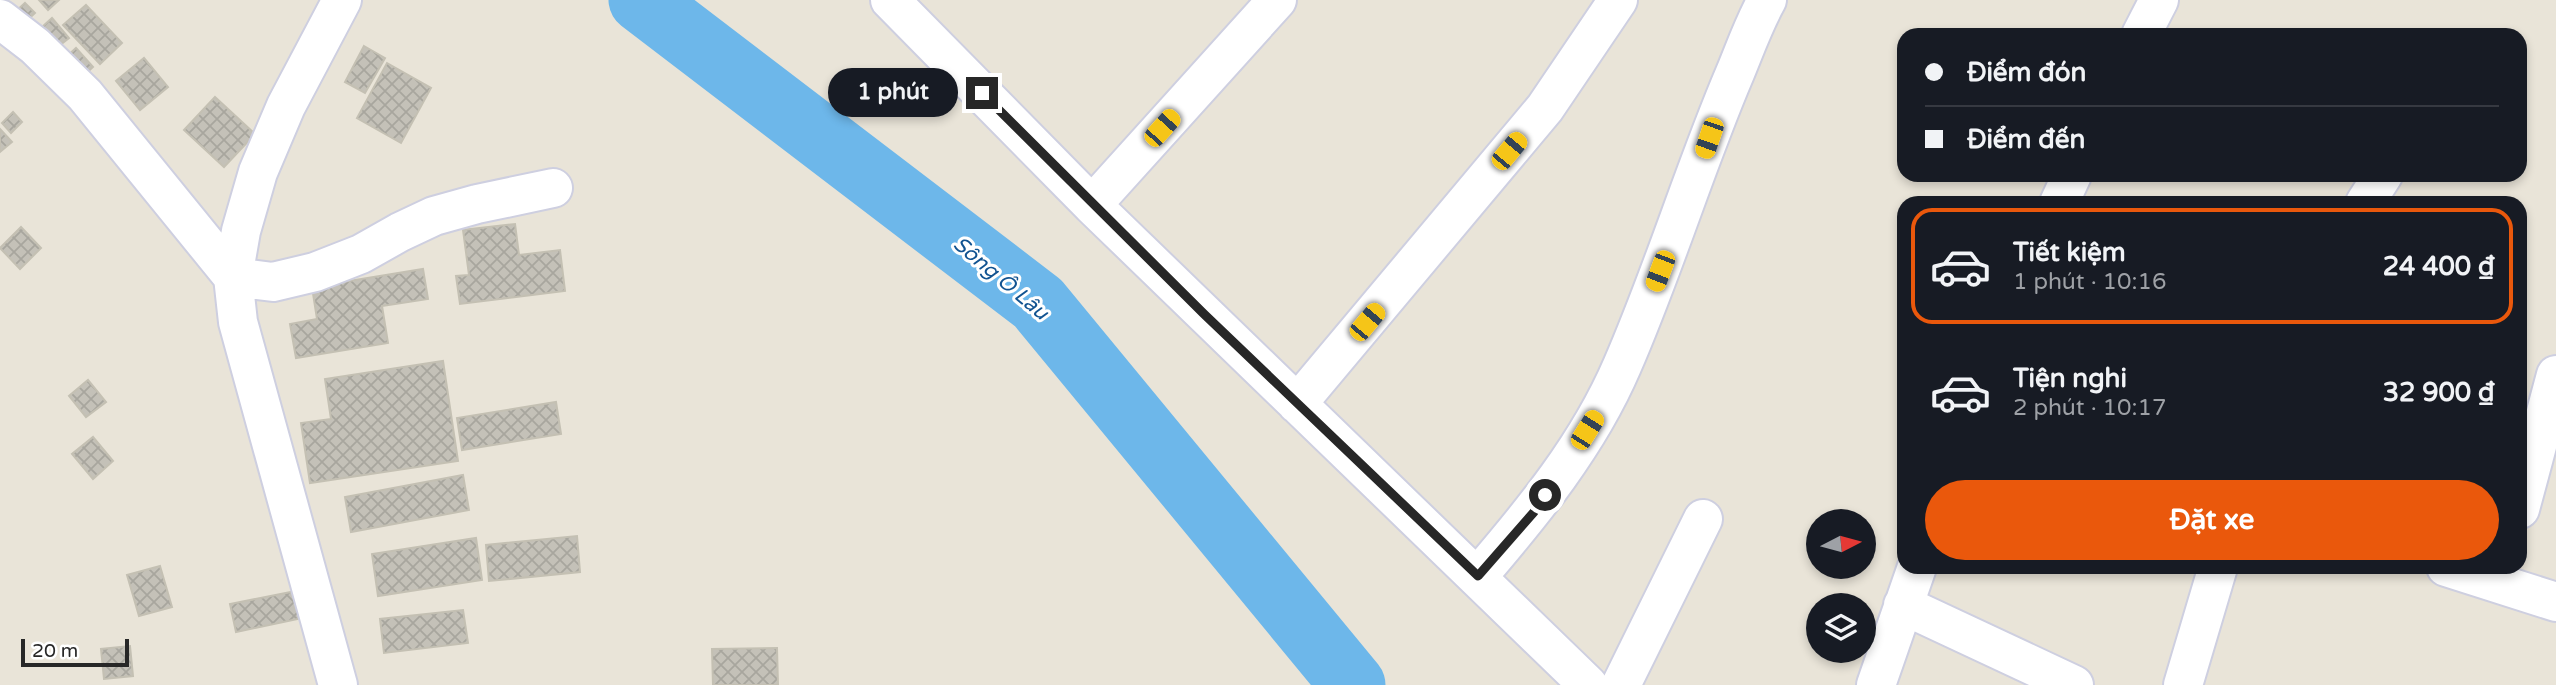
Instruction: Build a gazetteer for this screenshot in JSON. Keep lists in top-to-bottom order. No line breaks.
{"water":["Sông Ô Lâu"],"scale_bar":"20 m","north":"right","page":{"banner":["Điểm đón","Điểm đến"],"bubble":"1 phút","list":[{"name":"Tiết kiệm","note":"1 phút · 10:16","value":"24 400 ₫"},{"name":"Tiện nghi","note":"2 phút · 10:17","value":"32 900 ₫"}],"buttons":"Đặt xe","scale":"20 m"}}
